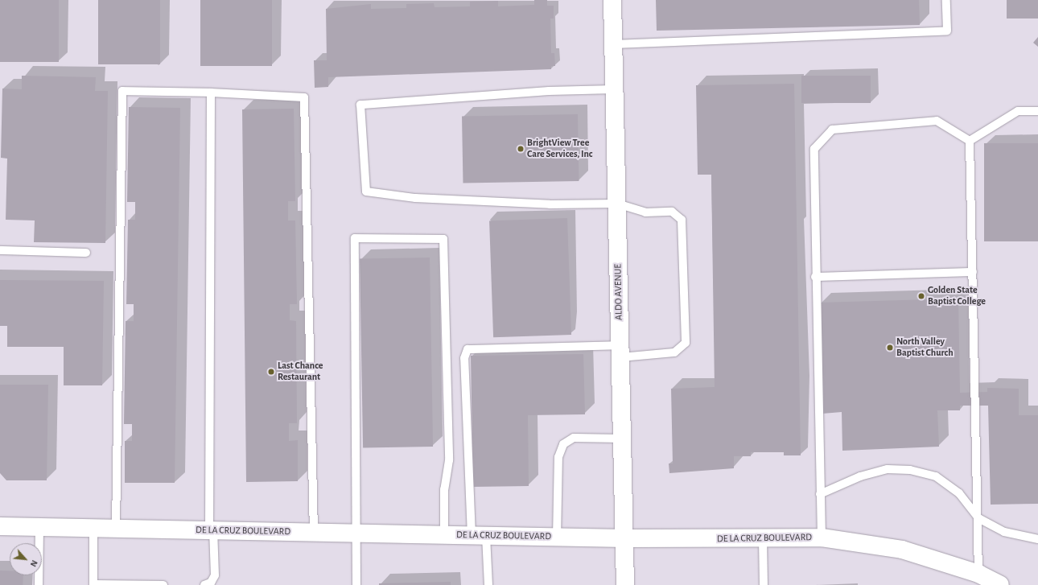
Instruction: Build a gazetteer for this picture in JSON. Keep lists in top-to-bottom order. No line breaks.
{"streets":{"main road":["ALDO AVENUE","DE LA CRUZ BOULEVARD"]},"crossings":[["ALDO AVENUE","DE LA CRUZ BOULEVARD"]],"places":["BrightView Tree Care Services, Inc","Golden State Baptist College","North Valley Baptist Church","Last Chance Restaurant"],"north":"bottom right"}
